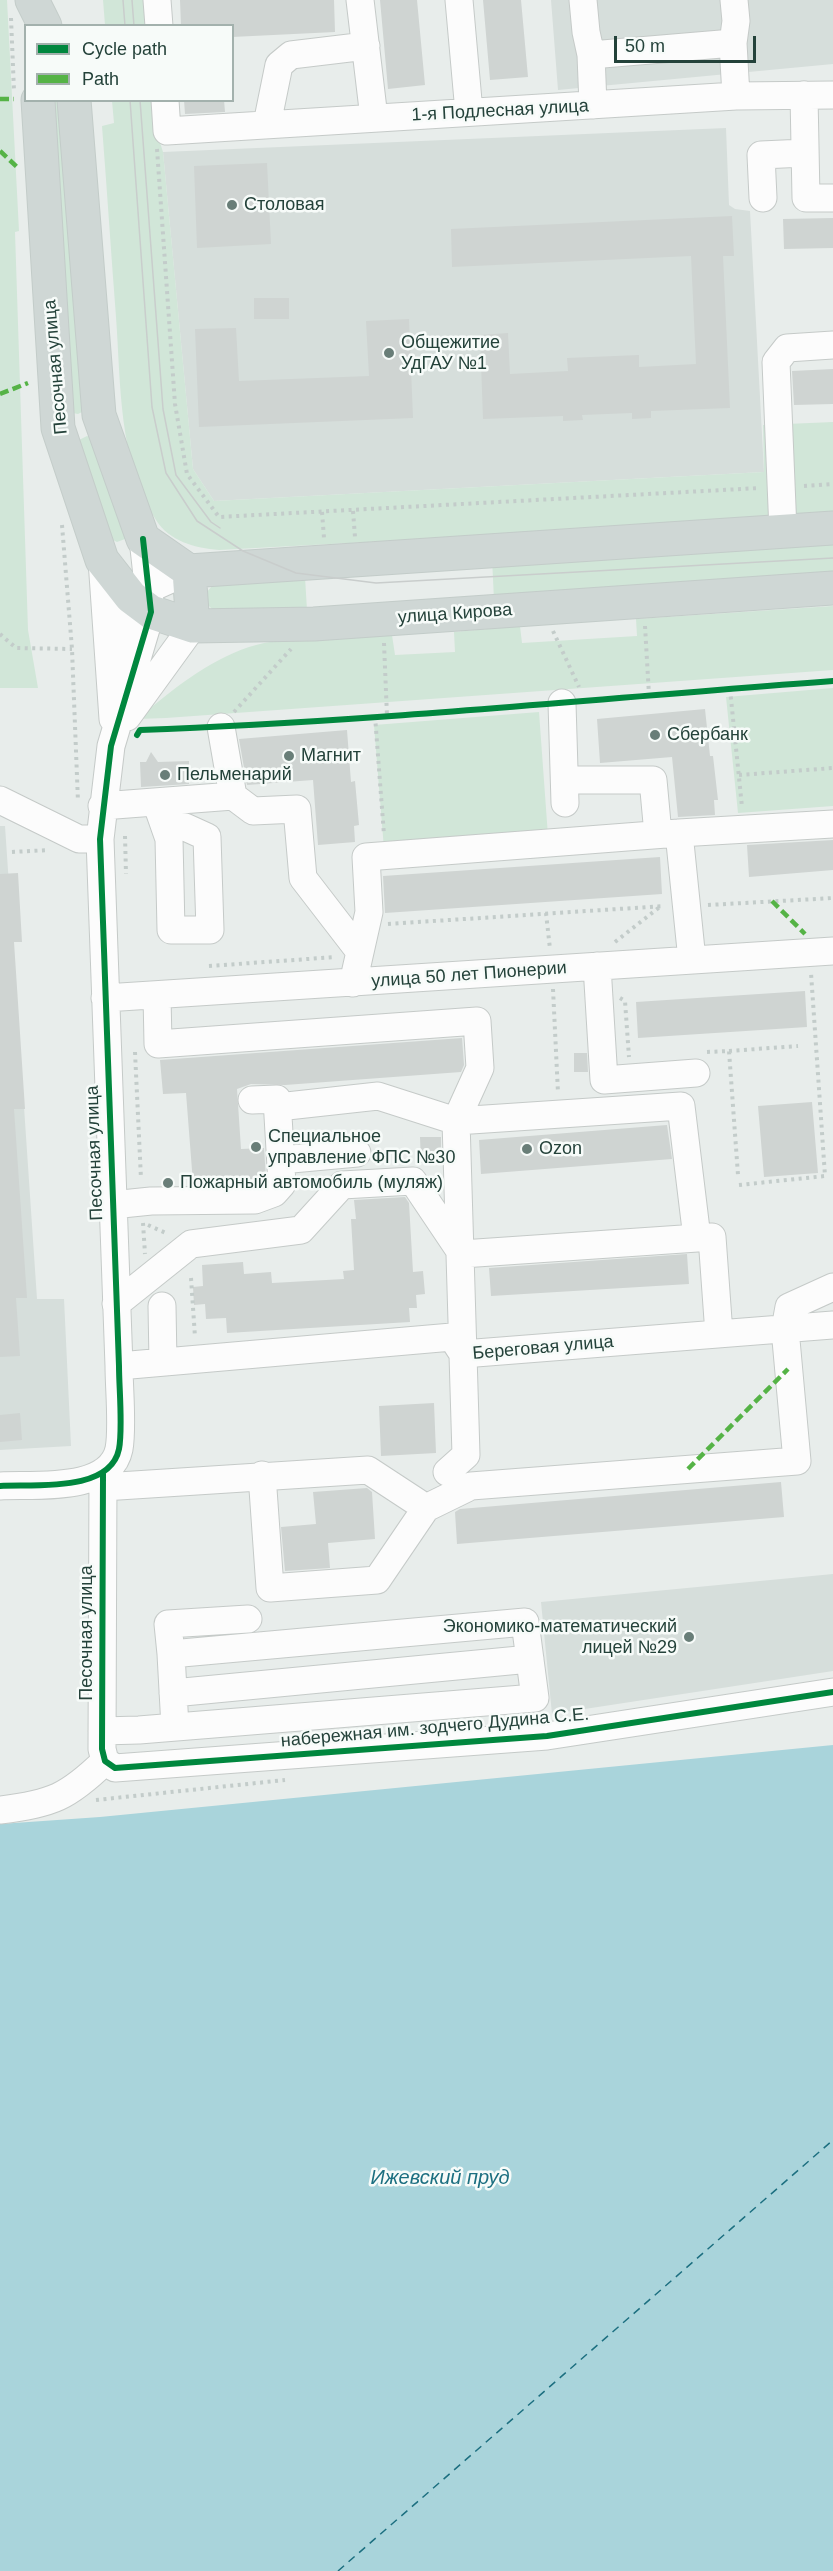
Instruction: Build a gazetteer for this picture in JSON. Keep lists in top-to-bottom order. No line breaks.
{"streets":{"main road":["Песочная улица","улица Кирова"],"street":["1-я Подлесная улица","улица 50 лет Пионерии","Береговая улица","набережная им. зодчего Дудина С.Е."]},"crossings":[["Песочная улица","улица Кирова"],["Песочная улица","улица 50 лет Пионерии"],["Песочная улица","Береговая улица"],["Песочная улица","набережная им. зодчего Дудина С.Е."]],"water":["Ижевский пруд"],"places":["Столовая","Общежитие УдГАУ №1","Сбербанк","Магнит","Пельменарий","Специальное управление ФПС №30","Ozon","Пожарный автомобиль (муляж)","Экономико-математический лицей №29"],"legend":["Cycle path","Path"],"scale_bar":"50 m"}
